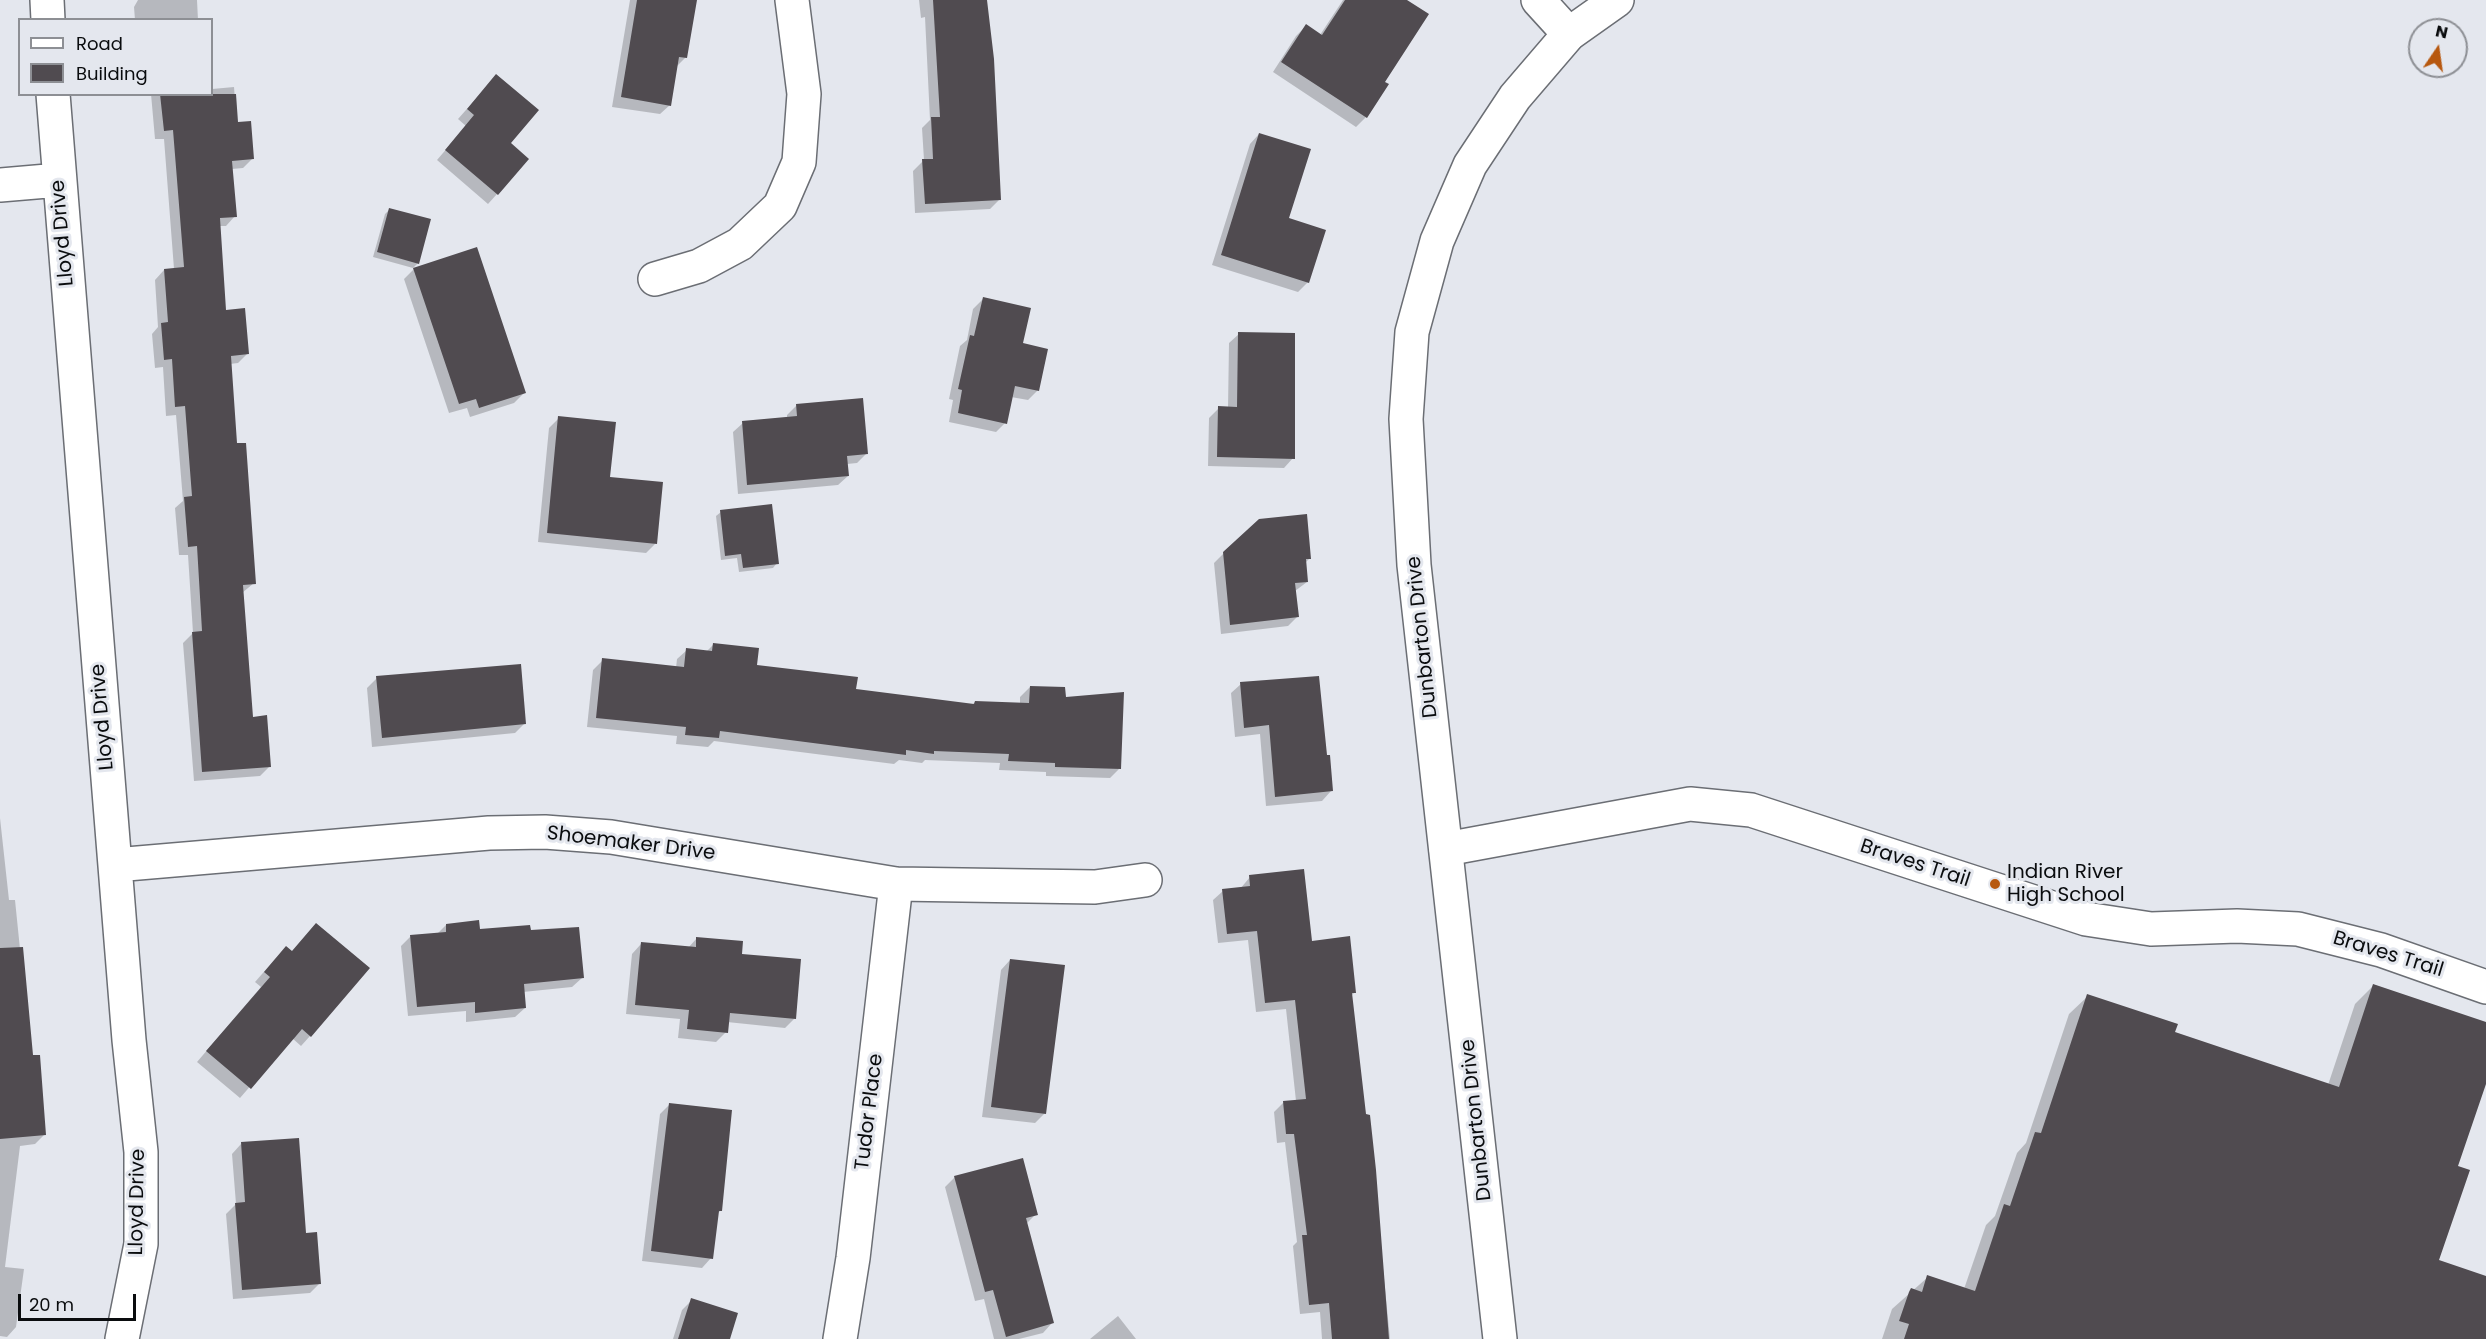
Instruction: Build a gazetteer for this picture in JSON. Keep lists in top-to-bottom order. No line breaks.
{"streets":{"street":["Lloyd Drive","Dunbarton Drive","Shoemaker Drive","Braves Trail","Tudor Place"]},"crossings":[["Lloyd Drive","Shoemaker Drive"],["Dunbarton Drive","Braves Trail"],["Shoemaker Drive","Tudor Place"]],"places":["Indian River High School"],"legend":["Road","Building"],"scale_bar":"20 m","north":"top"}
